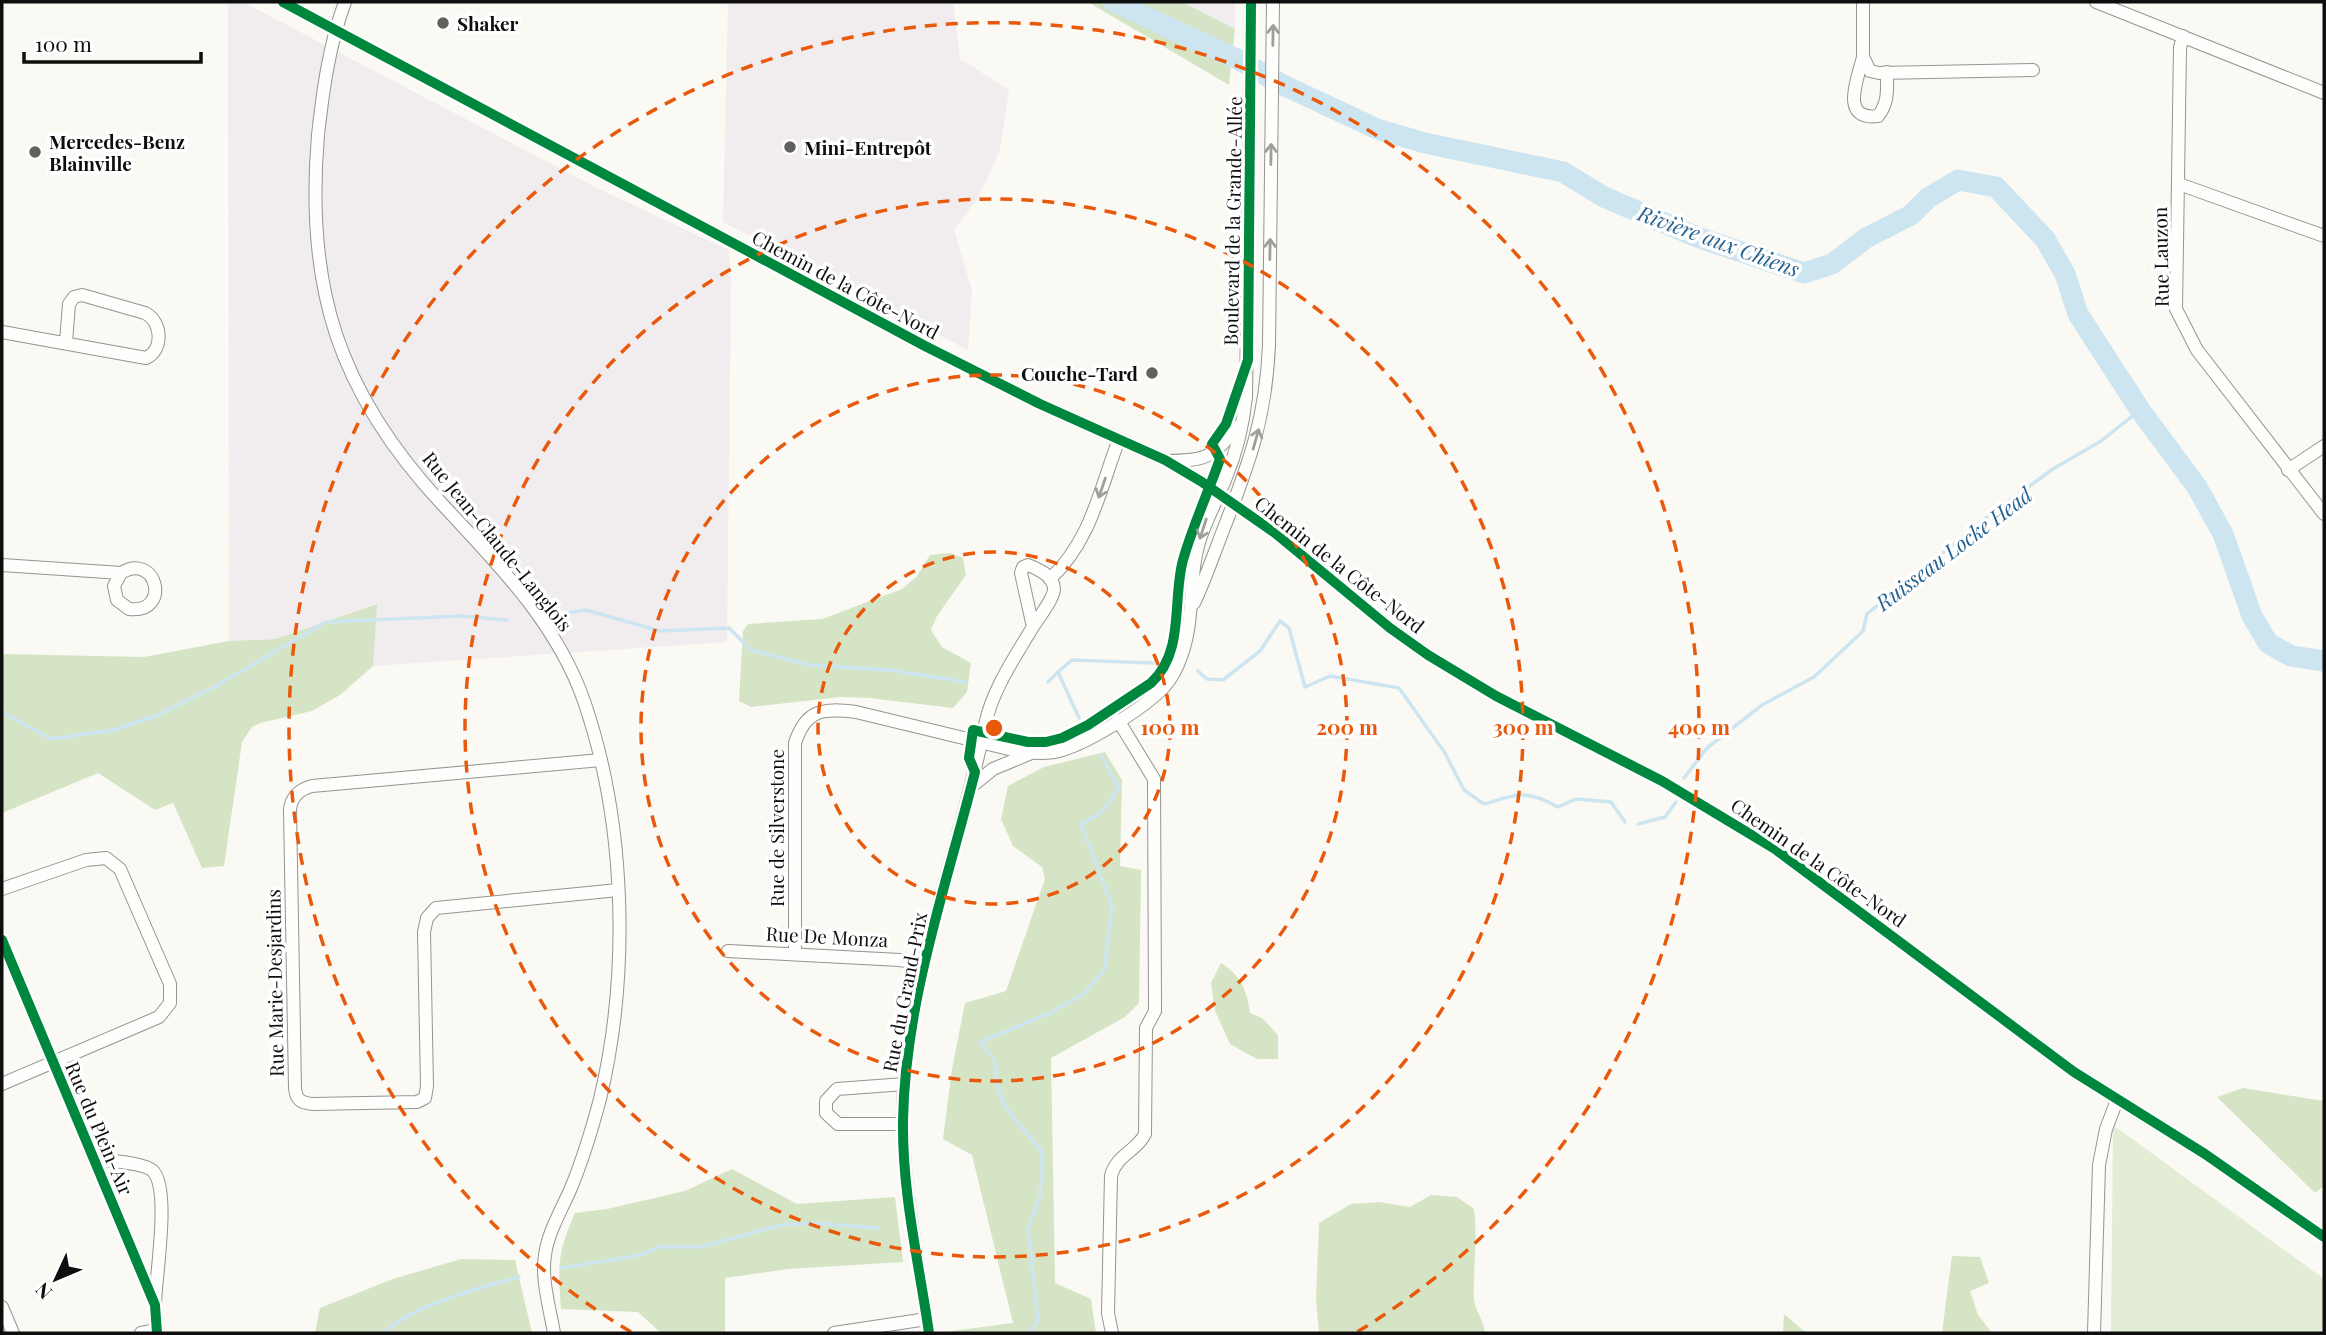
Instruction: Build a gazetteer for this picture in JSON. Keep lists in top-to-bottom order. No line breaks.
{"streets":{"street":["Boulevard de la Grande-Allée","Rue Lauzon","Chemin de la Côte-Nord","Rue Jean-Claude-Langlois","Rue de Silverstone","Rue De Monza","Rue Marie-Desjardins","Rue du Grand-Prix","Rue du Plein-Air"]},"crossings":[["Boulevard de la Grande-Allée","Chemin de la Côte-Nord"],["Boulevard de la Grande-Allée","Rue de Silverstone"],["Boulevard de la Grande-Allée","Rue du Grand-Prix"],["Chemin de la Côte-Nord","Rue Jean-Claude-Langlois"],["Rue Jean-Claude-Langlois","Rue Marie-Desjardins"],["Rue de Silverstone","Rue De Monza"],["Rue de Silverstone","Rue du Grand-Prix"],["Rue De Monza","Rue du Grand-Prix"]],"water":["Rivière aux Chiens","Ruisseau Locke Head"],"places":["Shaker","Mini-Entrepôt","Mercedes-Benz Blainville","Couche-Tard"],"scale_bar":"100 m","north":"bottom left","rings":["100 m","200 m","300 m","400 m"]}
